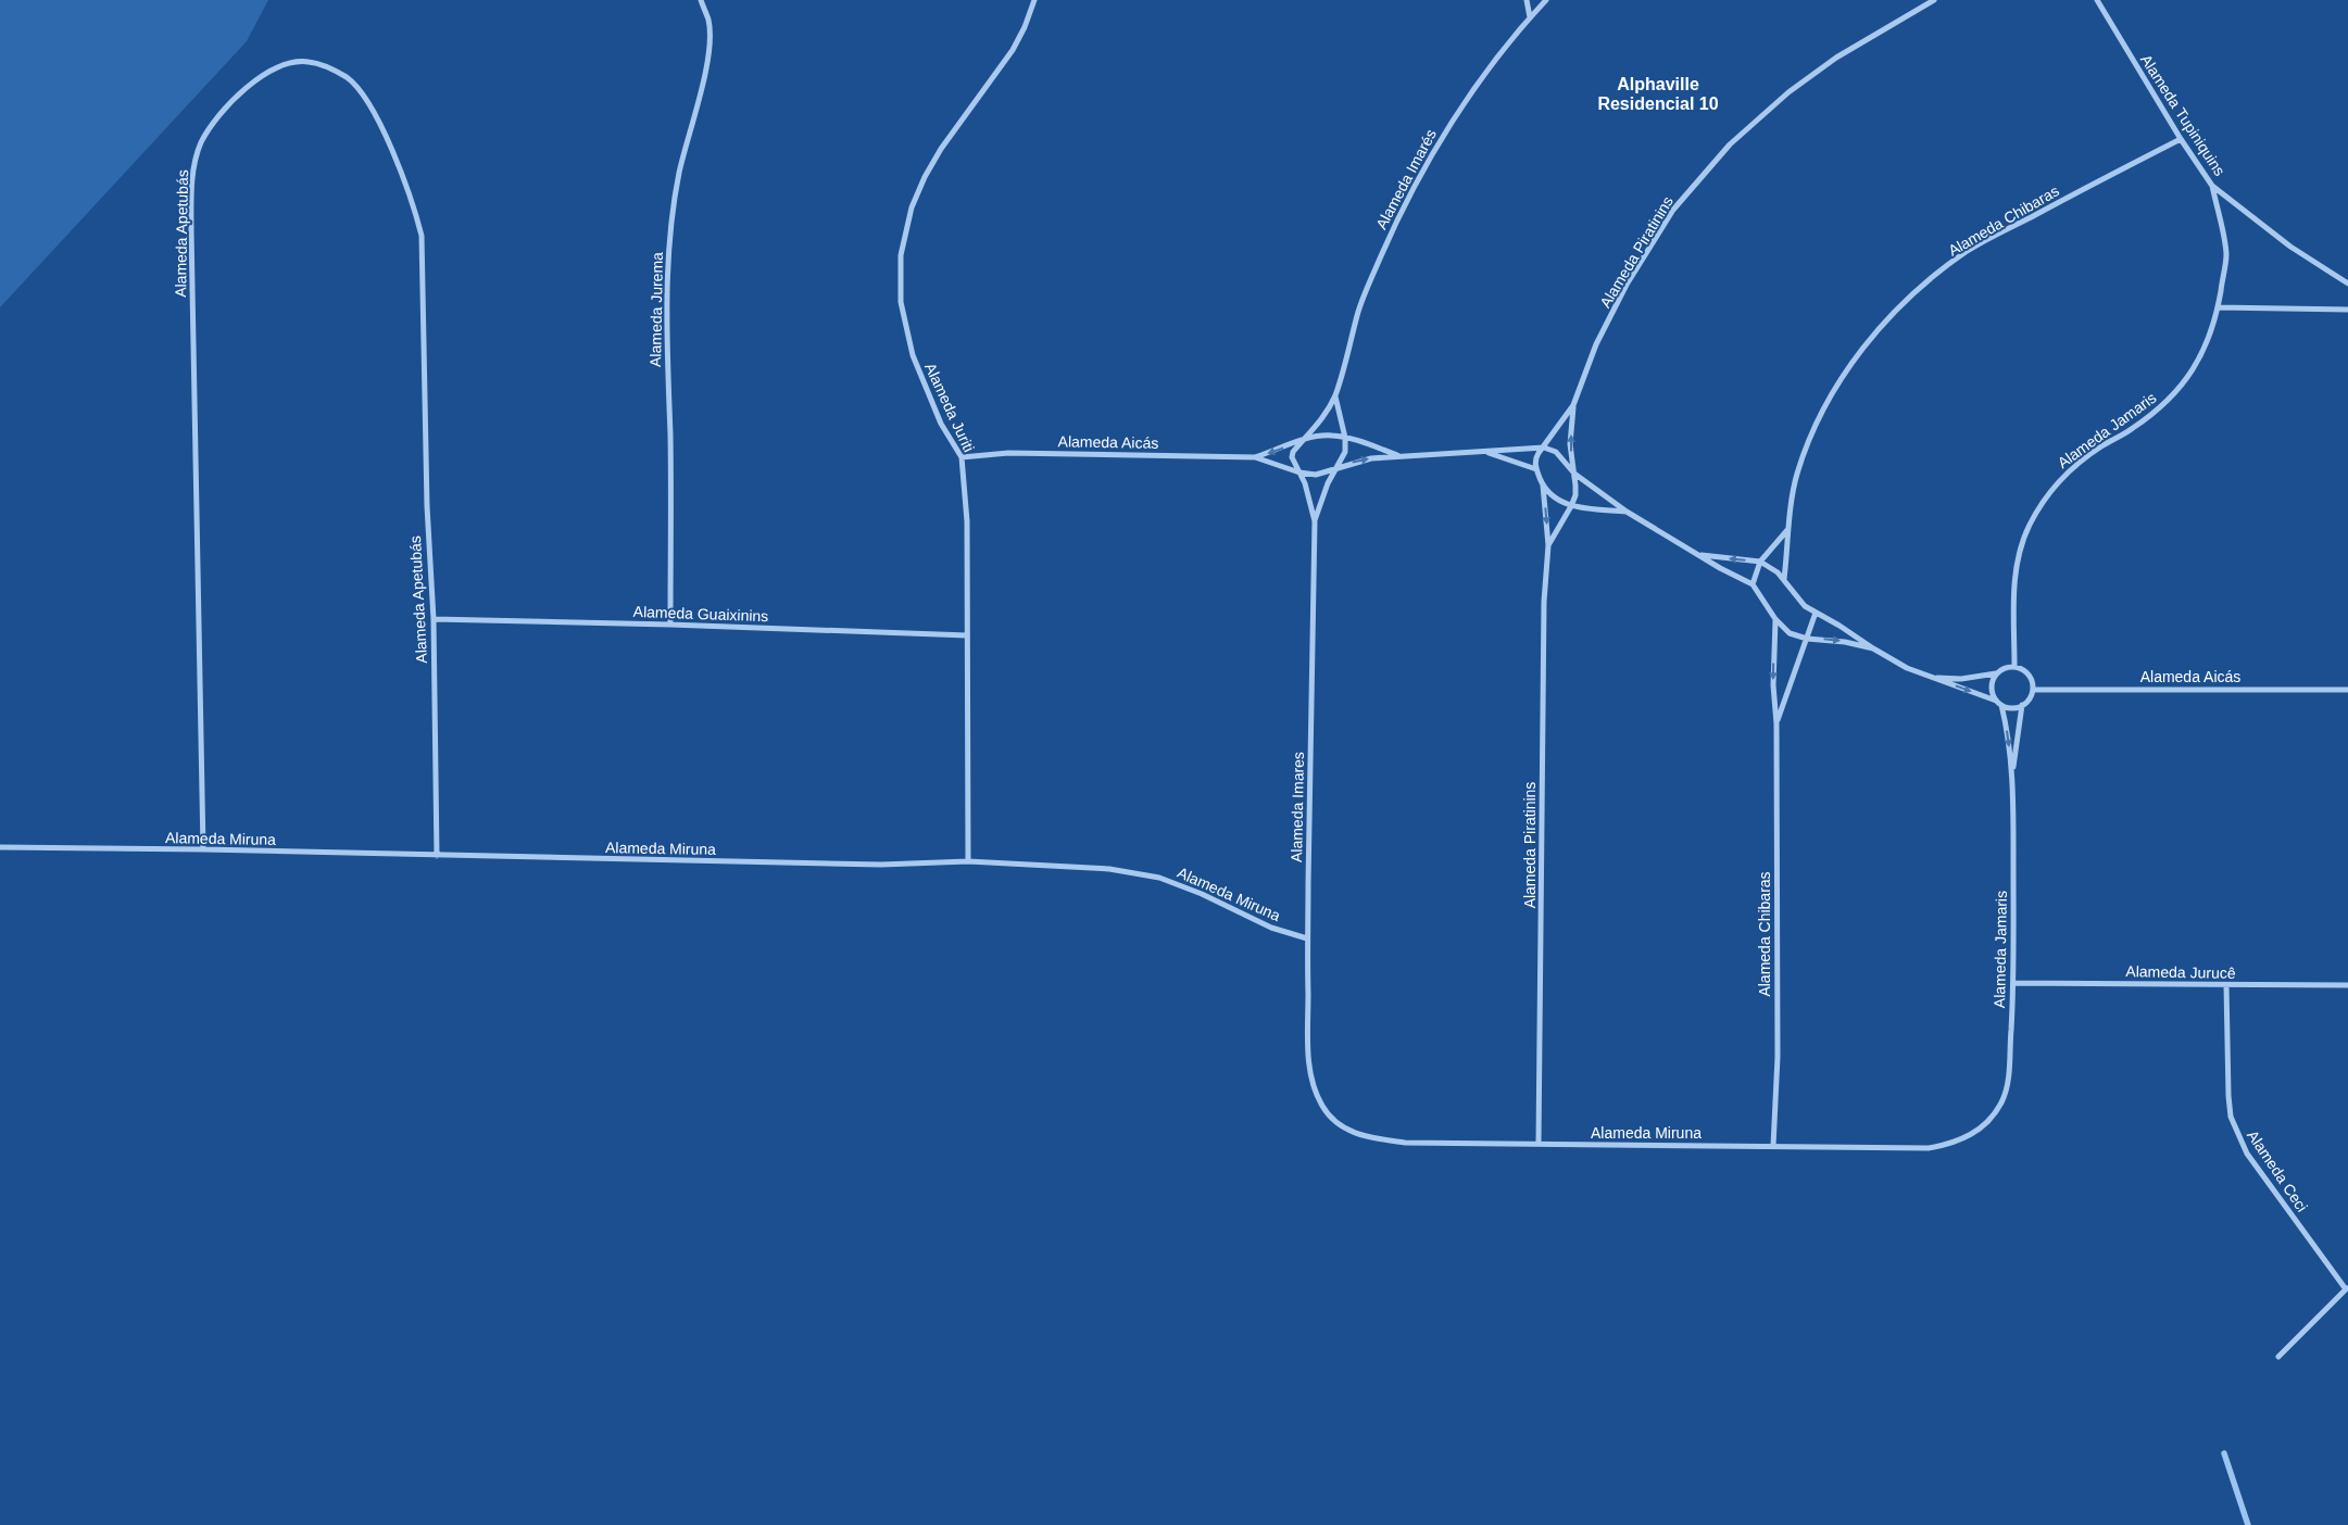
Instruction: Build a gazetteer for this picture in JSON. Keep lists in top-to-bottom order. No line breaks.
{"streets":{"street":["Alameda Tupiniquins","Alameda Imarés","Alameda Chibaras","Alameda Apetubás","Alameda Piratinins","Alameda Jurema","Alameda Juriti","Alameda Jamaris","Alameda Aicás","Alameda Guaixinins","Alameda Imares","Alameda Miruna","Alameda Jurucê","Alameda Ceci"]},"crossings":[["Alameda Tupiniquins","Alameda Chibaras"],["Alameda Tupiniquins","Alameda Jamaris"],["Alameda Imarés","Alameda Aicás"],["Alameda Chibaras","Alameda Miruna"],["Alameda Apetubás","Alameda Guaixinins"],["Alameda Apetubás","Alameda Miruna"],["Alameda Piratinins","Alameda Miruna"],["Alameda Jurema","Alameda Guaixinins"],["Alameda Juriti","Alameda Aicás"],["Alameda Juriti","Alameda Guaixinins"],["Alameda Juriti","Alameda Miruna"],["Alameda Jamaris","Alameda Aicás"],["Alameda Jamaris","Alameda Miruna"],["Alameda Jamaris","Alameda Jurucê"],["Alameda Imares","Alameda Miruna"],["Alameda Jurucê","Alameda Ceci"]],"districts":["Alphaville Residencial 10"]}
